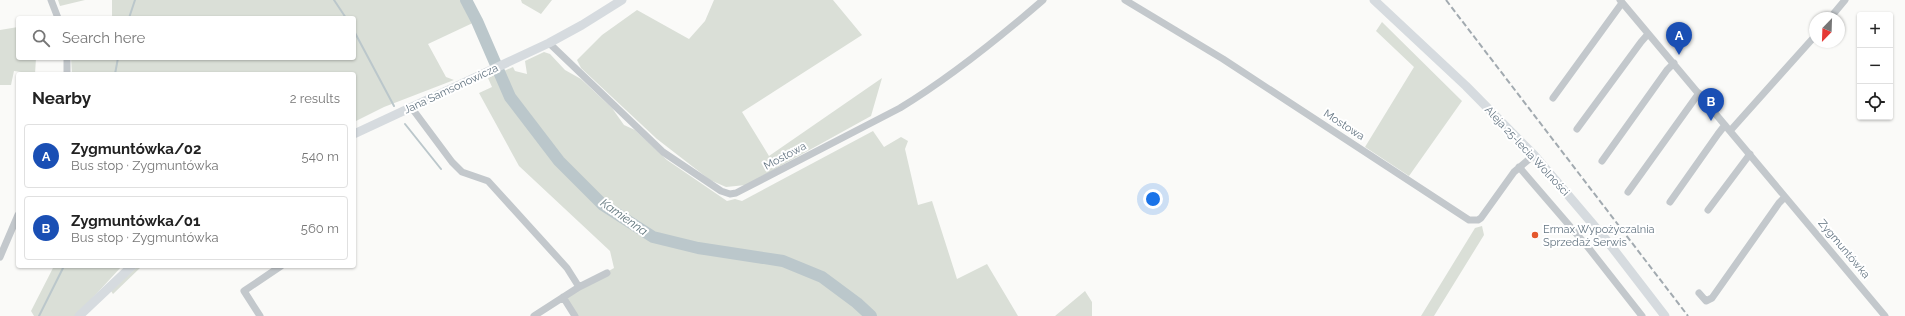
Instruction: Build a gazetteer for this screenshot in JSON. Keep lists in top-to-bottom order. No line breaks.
{"streets":{"main road":["Jana Samsonowicza","Aleja 25-lecia Wolności"],"street":["Mostowa","Zygmuntówka"]},"crossings":[["Jana Samsonowicza","Mostowa"],["Mostowa","Aleja 25-lecia Wolności"]],"water":["Kamienna"],"places":["Ermax Wypożyczalnia Sprzedaż Serwis"],"north":"bottom left","page":{"map_buttons":["+","−"],"search":"Search here","pins":["A","B"],"heading":["Nearby","2 results"],"list":[{"mark":"A","name":"Zygmuntówka/02","note":"Bus stop · Zygmuntówka","value":"540 m"},{"mark":"B","name":"Zygmuntówka/01","note":"Bus stop · Zygmuntówka","value":"560 m"}]}}
